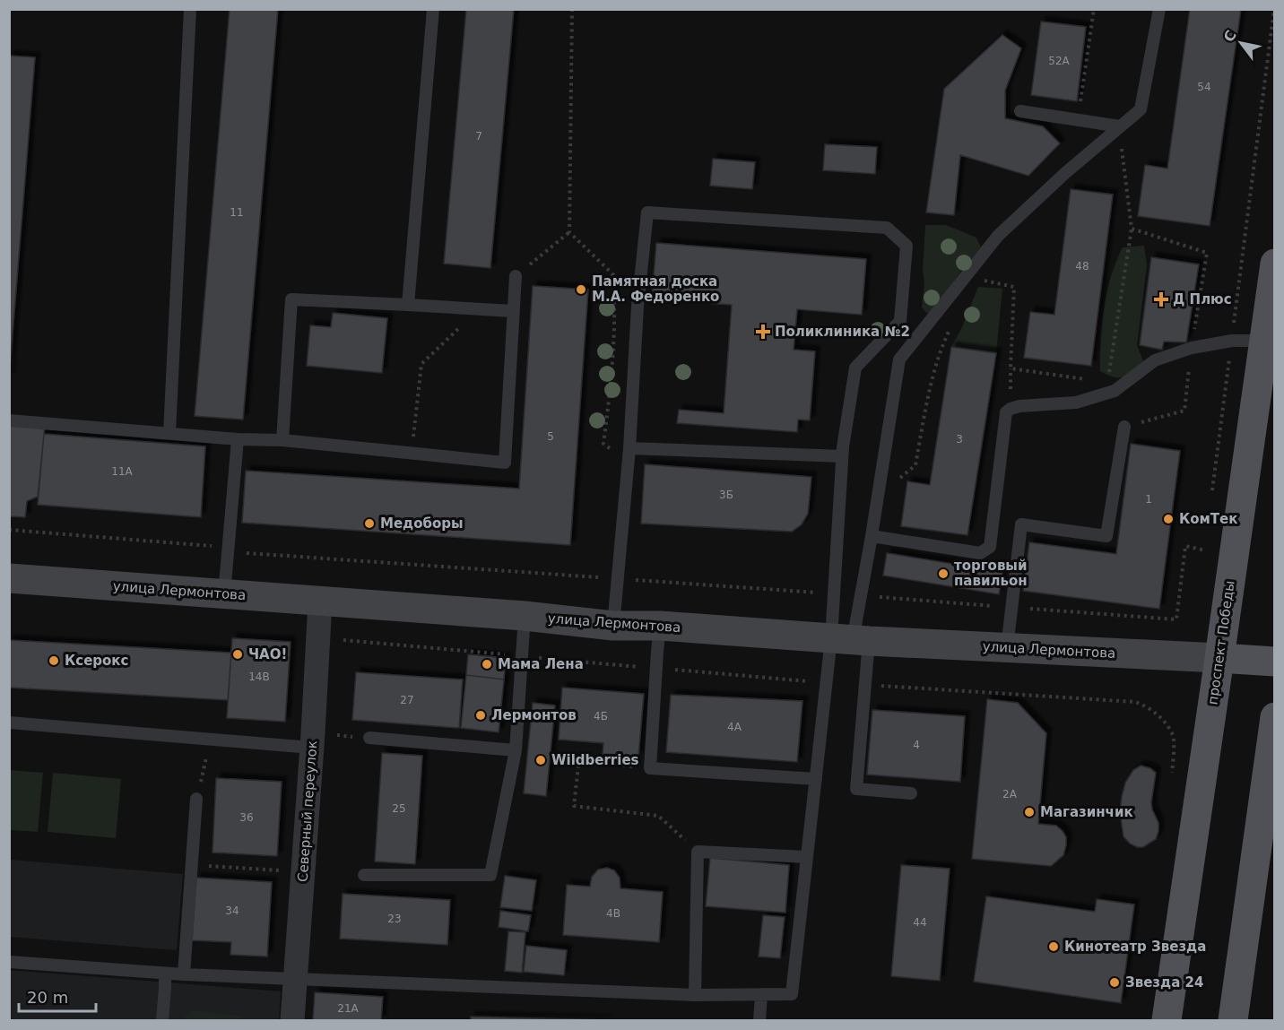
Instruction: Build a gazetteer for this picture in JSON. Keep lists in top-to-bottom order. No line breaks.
{"streets":{"main road":["улица Лермонтова","проспект Победы"],"street":["Северный переулок"]},"crossings":[["улица Лермонтова","проспект Победы"],["улица Лермонтова","Северный переулок"]],"places":{"other":["Памятная доска М.А. Федоренко","КомТек","Медоборы","торговый павильон","ЧАО!","Ксерокс","Мама Лена","Лермонтов","Wildberries","Магазинчик","Кинотеатр Звезда","Звезда 24"],"health":["Д Плюс","Поликлиника №2"]},"house_numbers":["52А","54","7","11","48","5","3","11А","3Б","1","14В","27","4Б","4А","4","2А","25","36","34","4В","23","44","21А"],"scale_bar":"20 m","north":"top left"}
